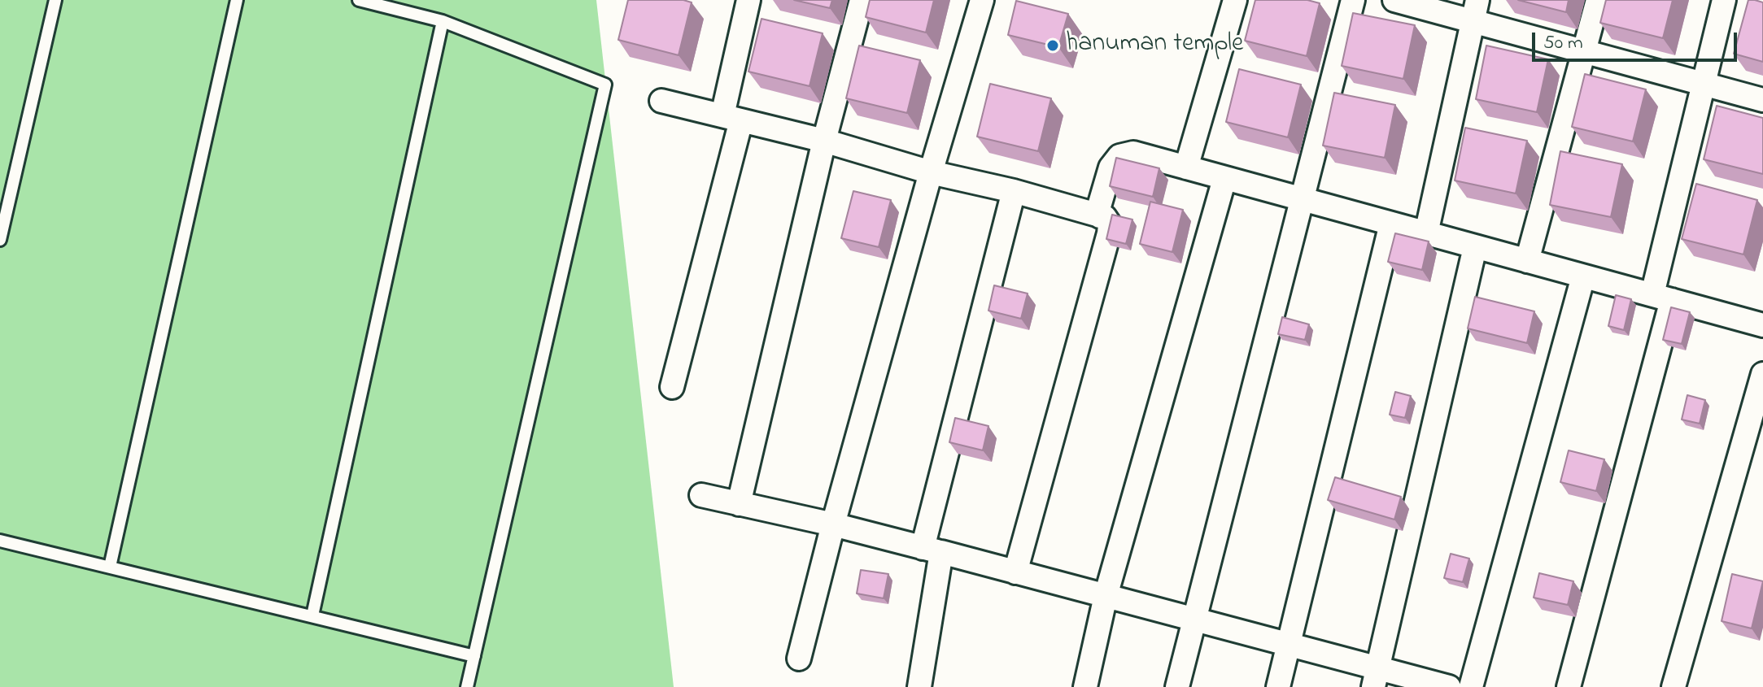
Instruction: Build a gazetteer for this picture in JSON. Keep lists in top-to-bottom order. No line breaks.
{"places":["hanuman temple"],"scale_bar":"50 m"}
